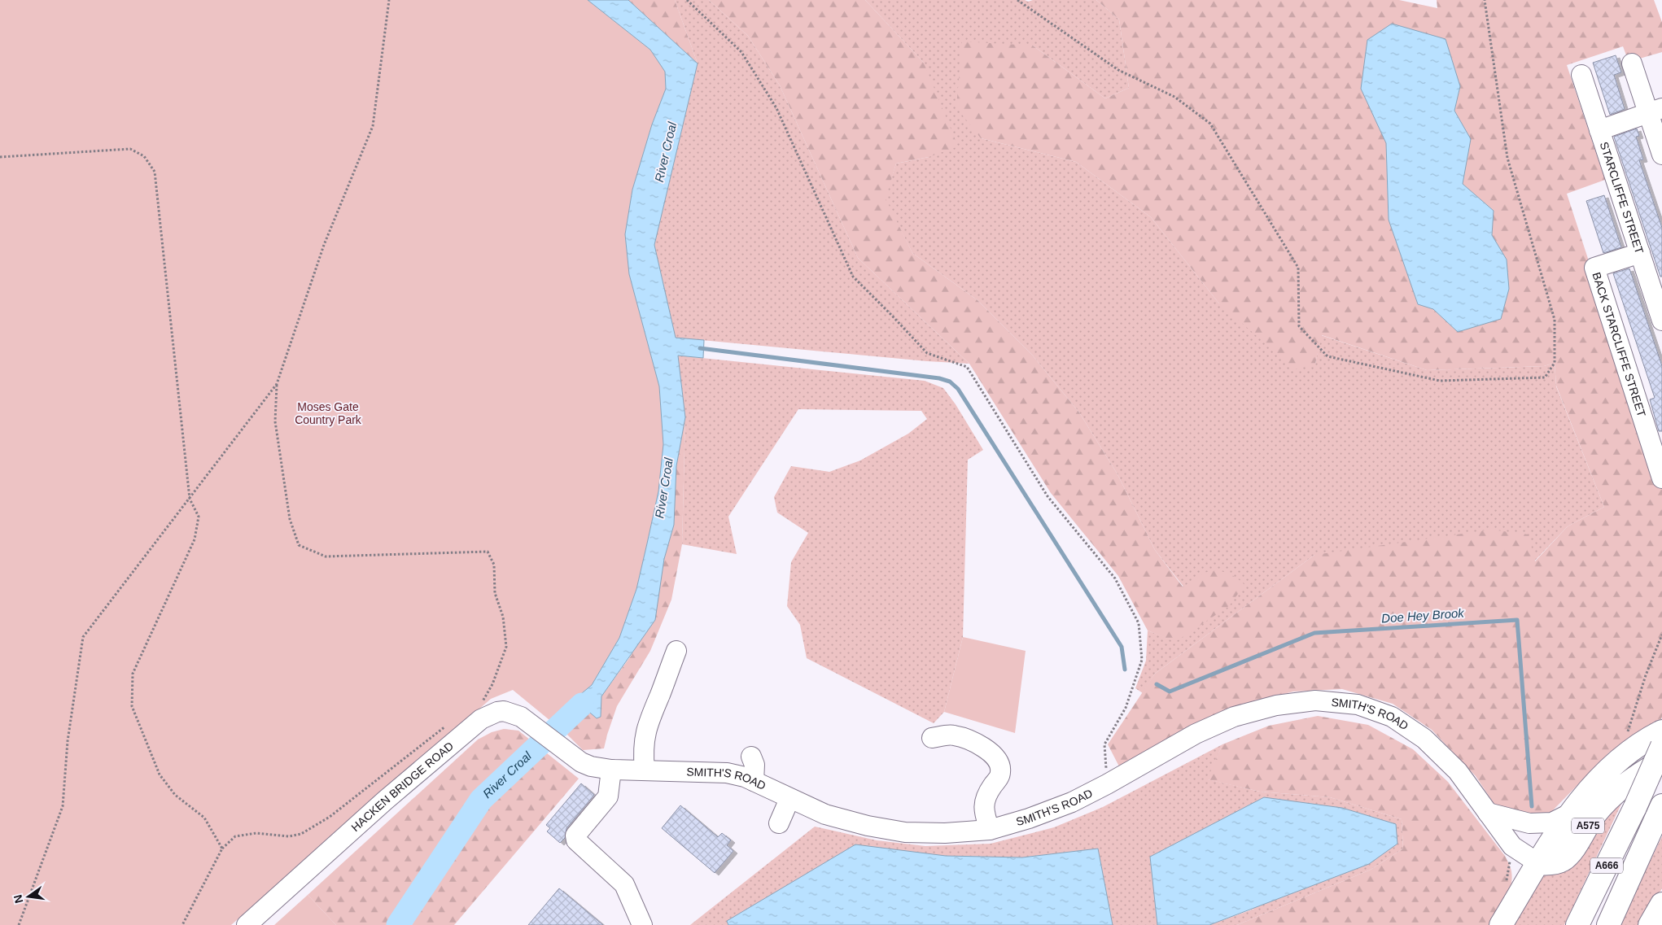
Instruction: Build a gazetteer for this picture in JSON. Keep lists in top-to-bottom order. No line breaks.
{"streets":{"main road":["A575","A666"],"street":["STARCLIFFE STREET","BACK STARCLIFFE STREET","SMITH'S ROAD","HACKEN BRIDGE ROAD"]},"crossings":[["STARCLIFFE STREET","BACK STARCLIFFE STREET"],["SMITH'S ROAD","HACKEN BRIDGE ROAD"],["SMITH'S ROAD","A575"]],"water":["River Croal","Doe Hey Brook"],"parks":["Moses Gate Country Park"],"north":"left"}
